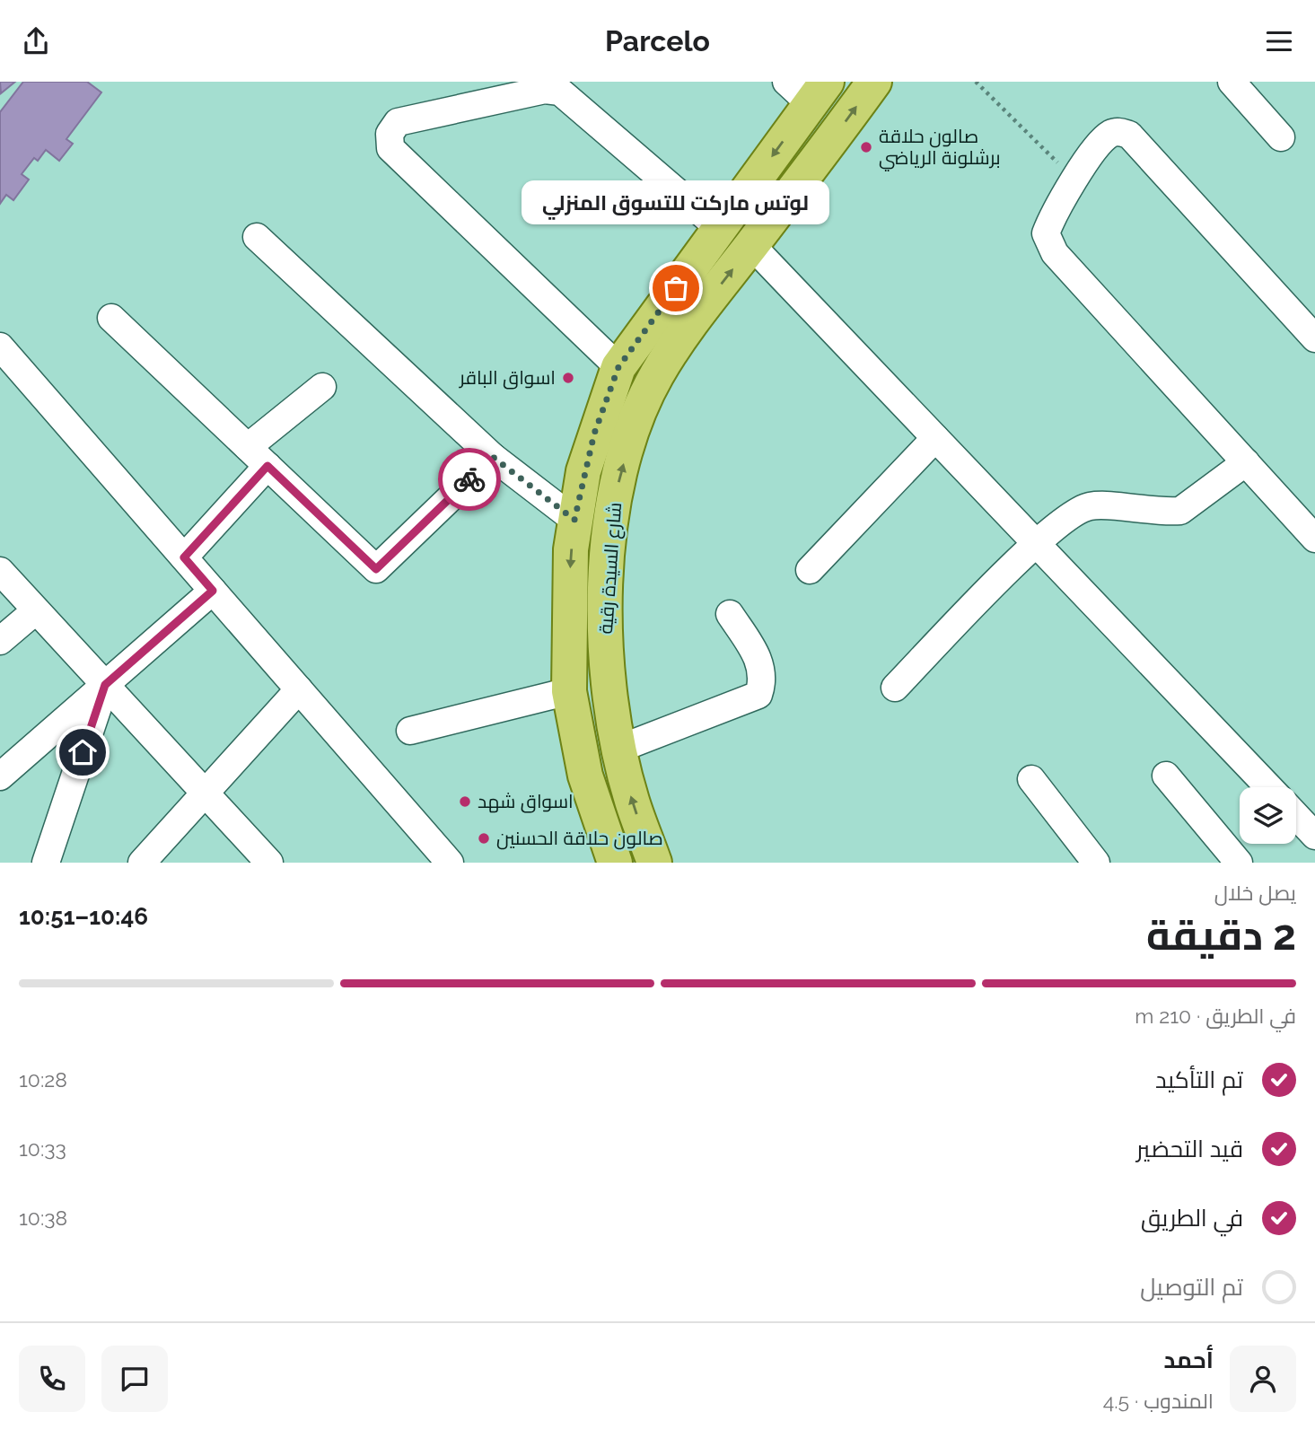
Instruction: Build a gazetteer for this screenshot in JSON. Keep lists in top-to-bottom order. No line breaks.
{"streets":{"main road":["شارع السيدة رقية"]},"places":["صالون حلاقة برشلونة الرياضي","لوتس ماركت للتسوق المنزلي","اسواق الباقر","اسواق شهد","صالون حلاقة الحسنين"],"page":{"header":"Parcelo","bubble":"لوتس ماركت للتسوق المنزلي","heading":["2 دقيقة","يصل خلال","10:46–10:51"],"panel":["أحمد","المندوب · 4.5"],"bar":"في الطريق · 210 m","list":[["تم التأكيد","10:28"],["قيد التحضير","10:33"],["في الطريق","10:38"],"تم التوصيل"]}}
